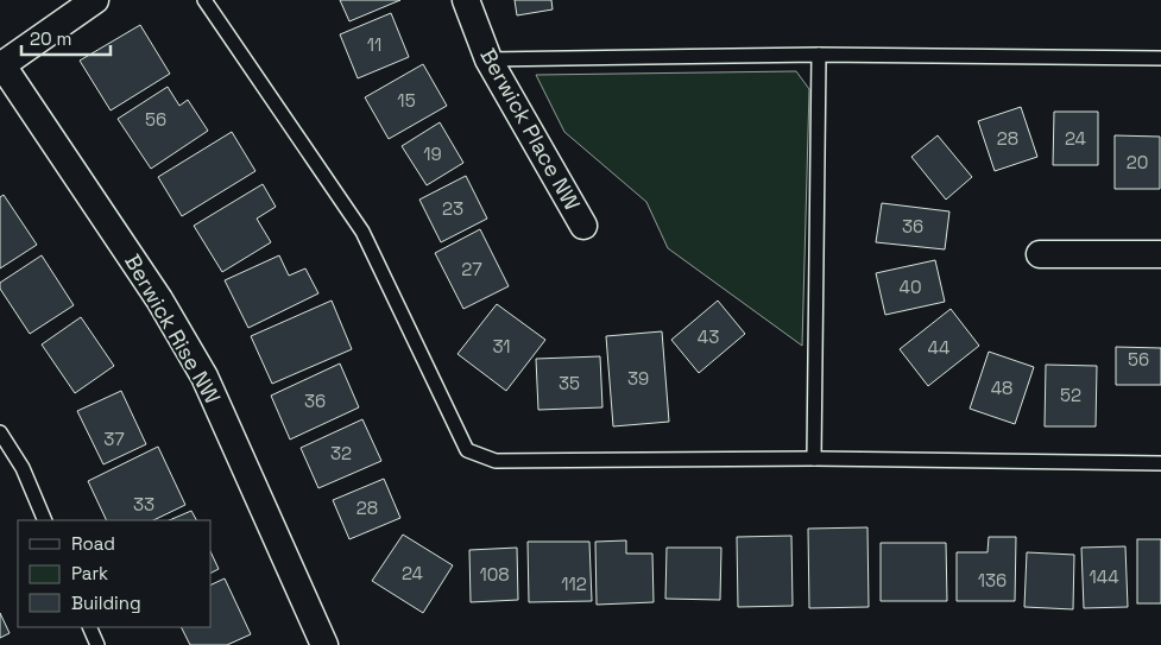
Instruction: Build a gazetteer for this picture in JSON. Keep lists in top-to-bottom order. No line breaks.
{"streets":{"street":["Berwick Place NW","Berwick Rise NW"]},"house_numbers":["11","15","56","28","24","19","20","23","36","27","40","43","31","44","56","39","35","48","52","36","37","32","33","28","24","108","144","136","112"],"legend":["Road","Park","Building"],"scale_bar":"20 m"}
